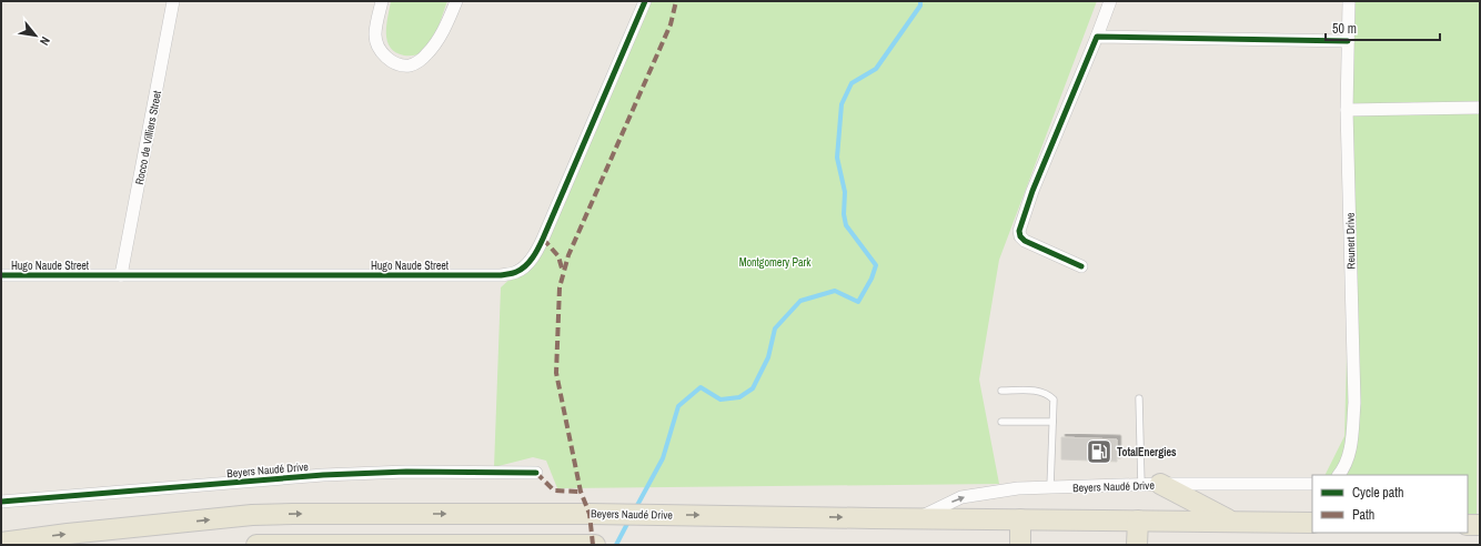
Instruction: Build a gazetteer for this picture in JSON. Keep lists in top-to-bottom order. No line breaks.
{"streets":{"main road":["Beyers Naudé Drive"],"street":["Rocco de Villiers Street","Reunert Drive","Hugo Naude Street"]},"crossings":[["Rocco de Villiers Street","Hugo Naude Street"]],"parks":["Montgomery Park"],"places":{"fuel station":["TotalEnergies"]},"legend":["Cycle path","Path"],"scale_bar":"50 m","north":"bottom right"}
